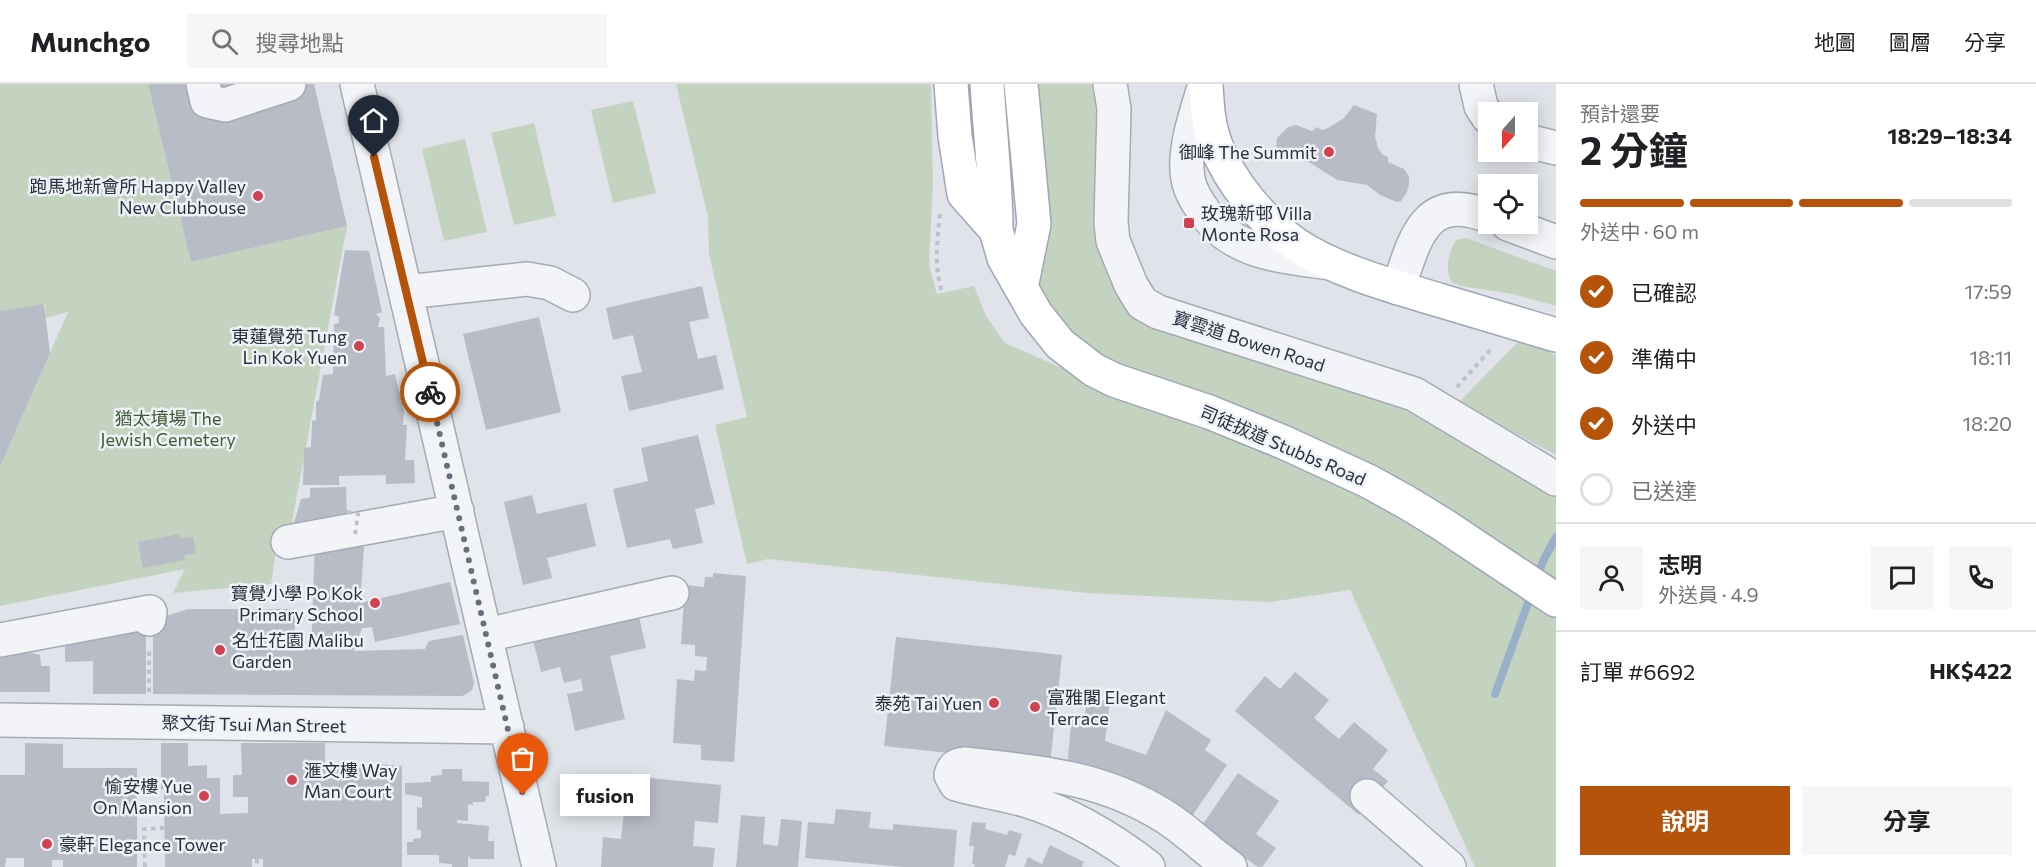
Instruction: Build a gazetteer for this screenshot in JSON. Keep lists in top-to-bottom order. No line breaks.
{"streets":{"main road":["司徒拔道 Stubbs Road"],"street":["寶雲道 Bowen Road","聚文街 Tsui Man Street"]},"parks":["猶太墳場 The Jewish Cemetery"],"places":{"other":["御峰 The Summit","跑馬地新會所 Happy Valley New Clubhouse","東蓮覺苑 Tung Lin Kok Yuen","寶覺小學 Po Kok Primary School","名仕花園 Malibu Garden","泰苑 Tai Yuen","富雅閣 Elegant Terrace","滙文樓 Way Man Court","fusion","愉安樓 Yue On Mansion","豪軒 Elegance Tower"],"transit":["玫瑰新邨 Villa Monte Rosa"]},"north":"bottom","page":{"header":"Munchgo","search":"搜尋地點","nav":["地圖","圖層","分享"],"heading":["2 分鐘","預計還要","18:29–18:34"],"panel":["志明","外送員 · 4.9","訂單 #6692","HK$422"],"bar":"外送中 · 60 m","list":[["已確認","17:59"],["準備中","18:11"],["外送中","18:20"],"已送達"],"bubble":"fusion","buttons":["說明","分享"]}}
